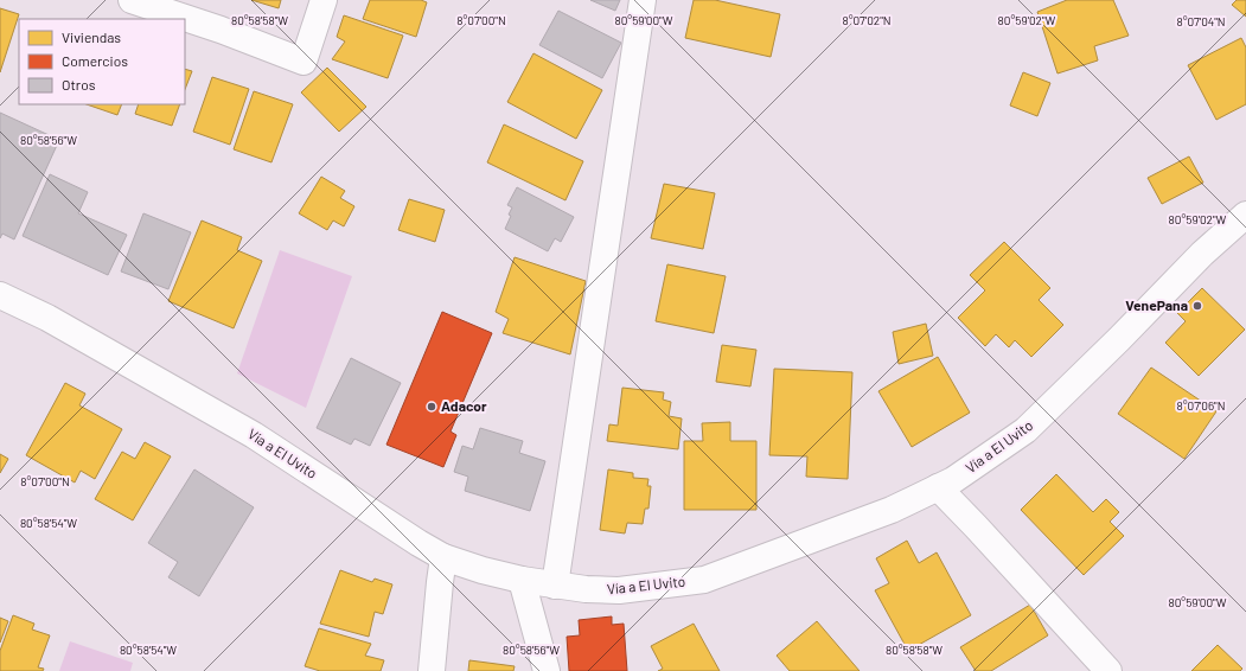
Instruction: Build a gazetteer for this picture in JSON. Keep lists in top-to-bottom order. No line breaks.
{"streets":{"street":["Vía a El Uvito"]},"places":["VenePana","Adacor"],"legend":["Viviendas","Comercios","Otros"],"coordinates":["80°58'58\"W","8°07'00\"N","80°59'00\"W","8°07'02\"N","80°59'02\"W","8°07'04\"N","80°58'56\"W","8°07'06\"N","80°58'54\"W"]}
